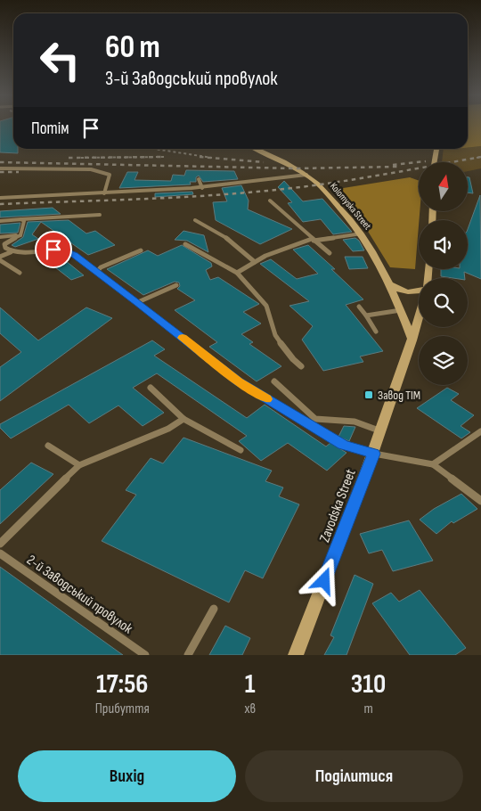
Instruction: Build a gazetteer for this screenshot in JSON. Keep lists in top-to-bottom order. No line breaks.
{"streets":{"main road":["Kolomyska Street","Zavodska Street"],"lane":["2-й Заводський провулок"]},"crossings":[["Kolomyska Street","Zavodska Street"]],"places":{"transit":["Завод ТІМ"]},"north":"top","page":{"turn":["60 m","3-й Заводський провулок"],"then":"Потім","eta":["17:56","Прибуття","1","хв","310","m"],"buttons":["Вихід","Поділитися"]}}
